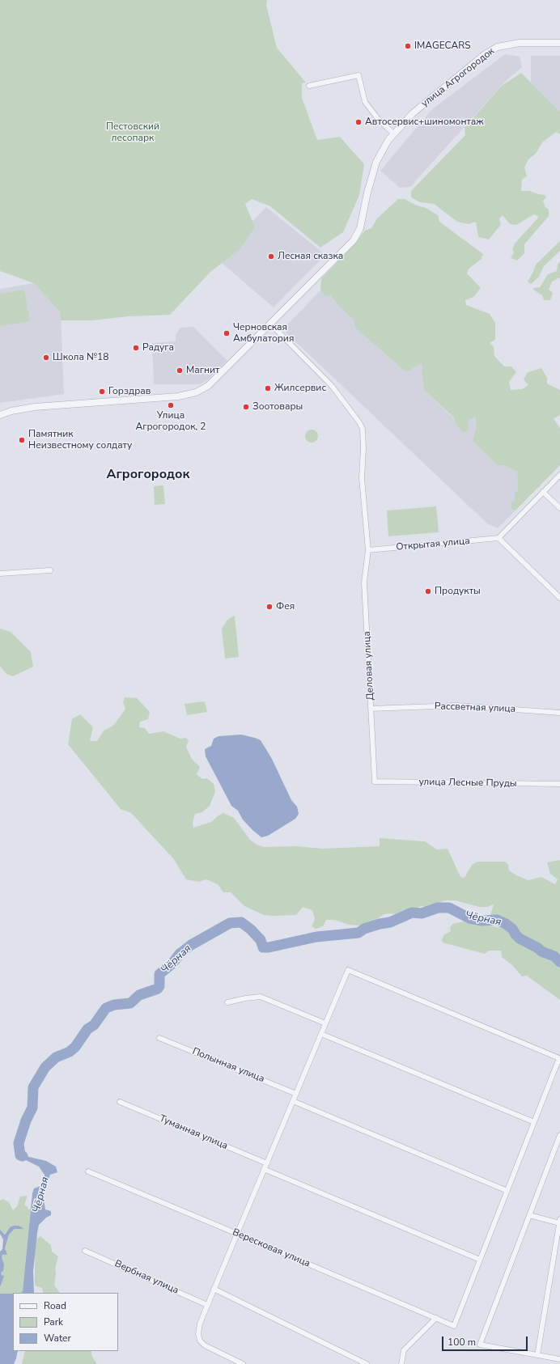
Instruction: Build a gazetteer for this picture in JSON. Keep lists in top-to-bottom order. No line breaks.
{"streets":{"street":["улица Агрогородок","Открытая улица","Деловая улица","Рассветная улица","улица Лесные Пруды","Полынная улица","Туманная улица","Вересковая улица","Вербная улица"]},"crossings":[["улица Агрогородок","Деловая улица"],["Открытая улица","Деловая улица"],["Деловая улица","Рассветная улица"],["Деловая улица","улица Лесные Пруды"]],"districts":["Агрогородок"],"water":["Чёрная"],"parks":["Пестовский лесопарк"],"places":["IMAGECARS","Автосервис+шиномонтаж","Лесная сказка","Черновская Амбулатория","Радуга","Школа №18","Магнит","Жилсервис","Горздрав","Улица Агрогородок, 2","Зоотовары","Памятник Неизвестному солдату","Продукты","Фея"],"legend":["Road","Park","Water"],"scale_bar":"100 m"}
